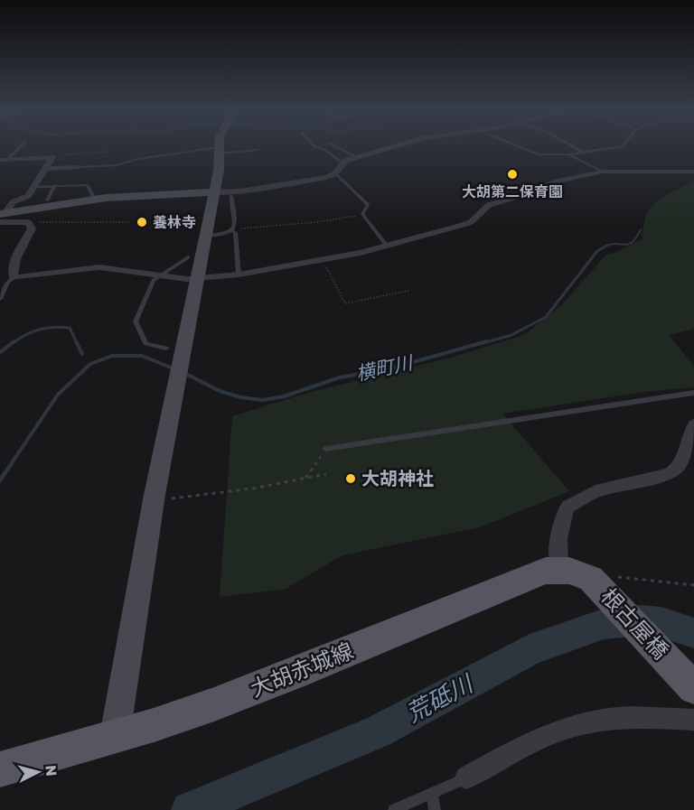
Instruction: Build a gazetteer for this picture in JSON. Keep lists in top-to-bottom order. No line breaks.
{"streets":{"main road":["根古屋橋","大胡赤城線"]},"crossings":[["根古屋橋","大胡赤城線"]],"water":["横町川","荒砥川"],"places":["大胡第二保育園","養林寺","大胡神社"],"north":"right"}
